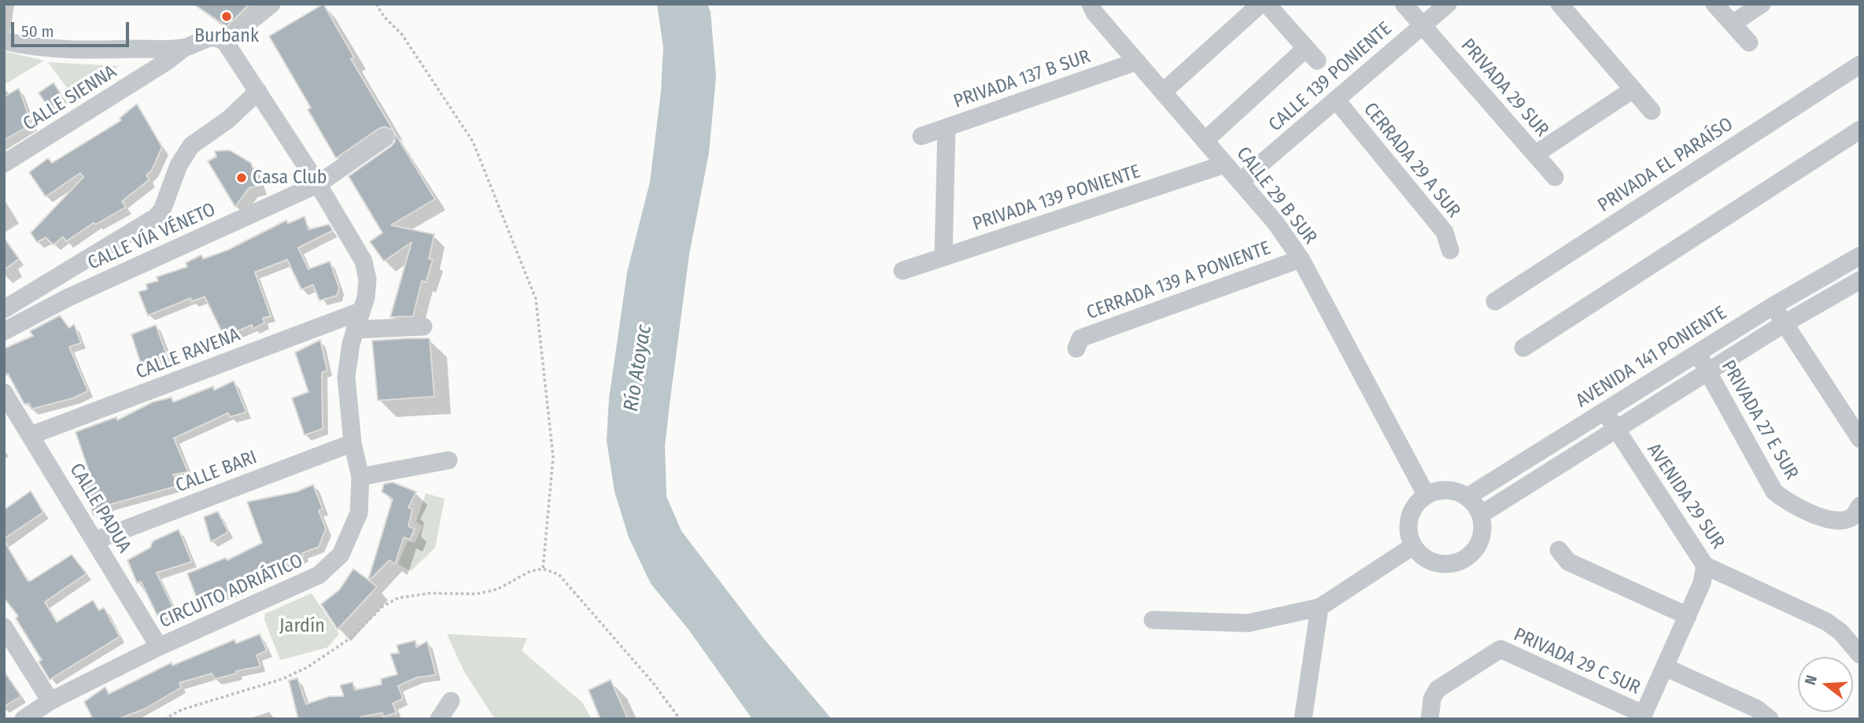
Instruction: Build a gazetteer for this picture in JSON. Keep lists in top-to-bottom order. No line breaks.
{"streets":{"street":["CALLE 139 PONIENTE","PRIVADA 137 B SUR","PRIVADA 29 SUR","CALLE SIENNA","CERRADA 29 A SUR","PRIVADA EL PARAÍSO","CALLE 29 B SUR","PRIVADA 139 PONIENTE","CALLE VÍA VÉNETO","CERRADA 139 A PONIENTE","CALLE RAVENA","AVENIDA 141 PONIENTE","PRIVADA 27 E SUR","CALLE BARI","AVENIDA 29 SUR","CALLE PADUA","CIRCUITO ADRIÁTICO","PRIVADA 29 C SUR"]},"crossings":[["CALLE 139 PONIENTE","PRIVADA 29 SUR"],["CALLE 139 PONIENTE","CERRADA 29 A SUR"],["CALLE 139 PONIENTE","CALLE 29 B SUR"],["PRIVADA 137 B SUR","CALLE 29 B SUR"],["CALLE 29 B SUR","PRIVADA 139 PONIENTE"],["CALLE 29 B SUR","CERRADA 139 A PONIENTE"],["CALLE 29 B SUR","AVENIDA 141 PONIENTE"],["CALLE VÍA VÉNETO","CIRCUITO ADRIÁTICO"],["CALLE RAVENA","CALLE PADUA"],["CALLE RAVENA","CIRCUITO ADRIÁTICO"],["AVENIDA 141 PONIENTE","PRIVADA 27 E SUR"],["AVENIDA 141 PONIENTE","AVENIDA 29 SUR"],["CALLE BARI","CALLE PADUA"],["CALLE BARI","CIRCUITO ADRIÁTICO"],["CALLE PADUA","CIRCUITO ADRIÁTICO"]],"water":["Río Atoyac"],"parks":["Jardín"],"places":["Burbank","Casa Club"],"scale_bar":"50 m","north":"left"}
